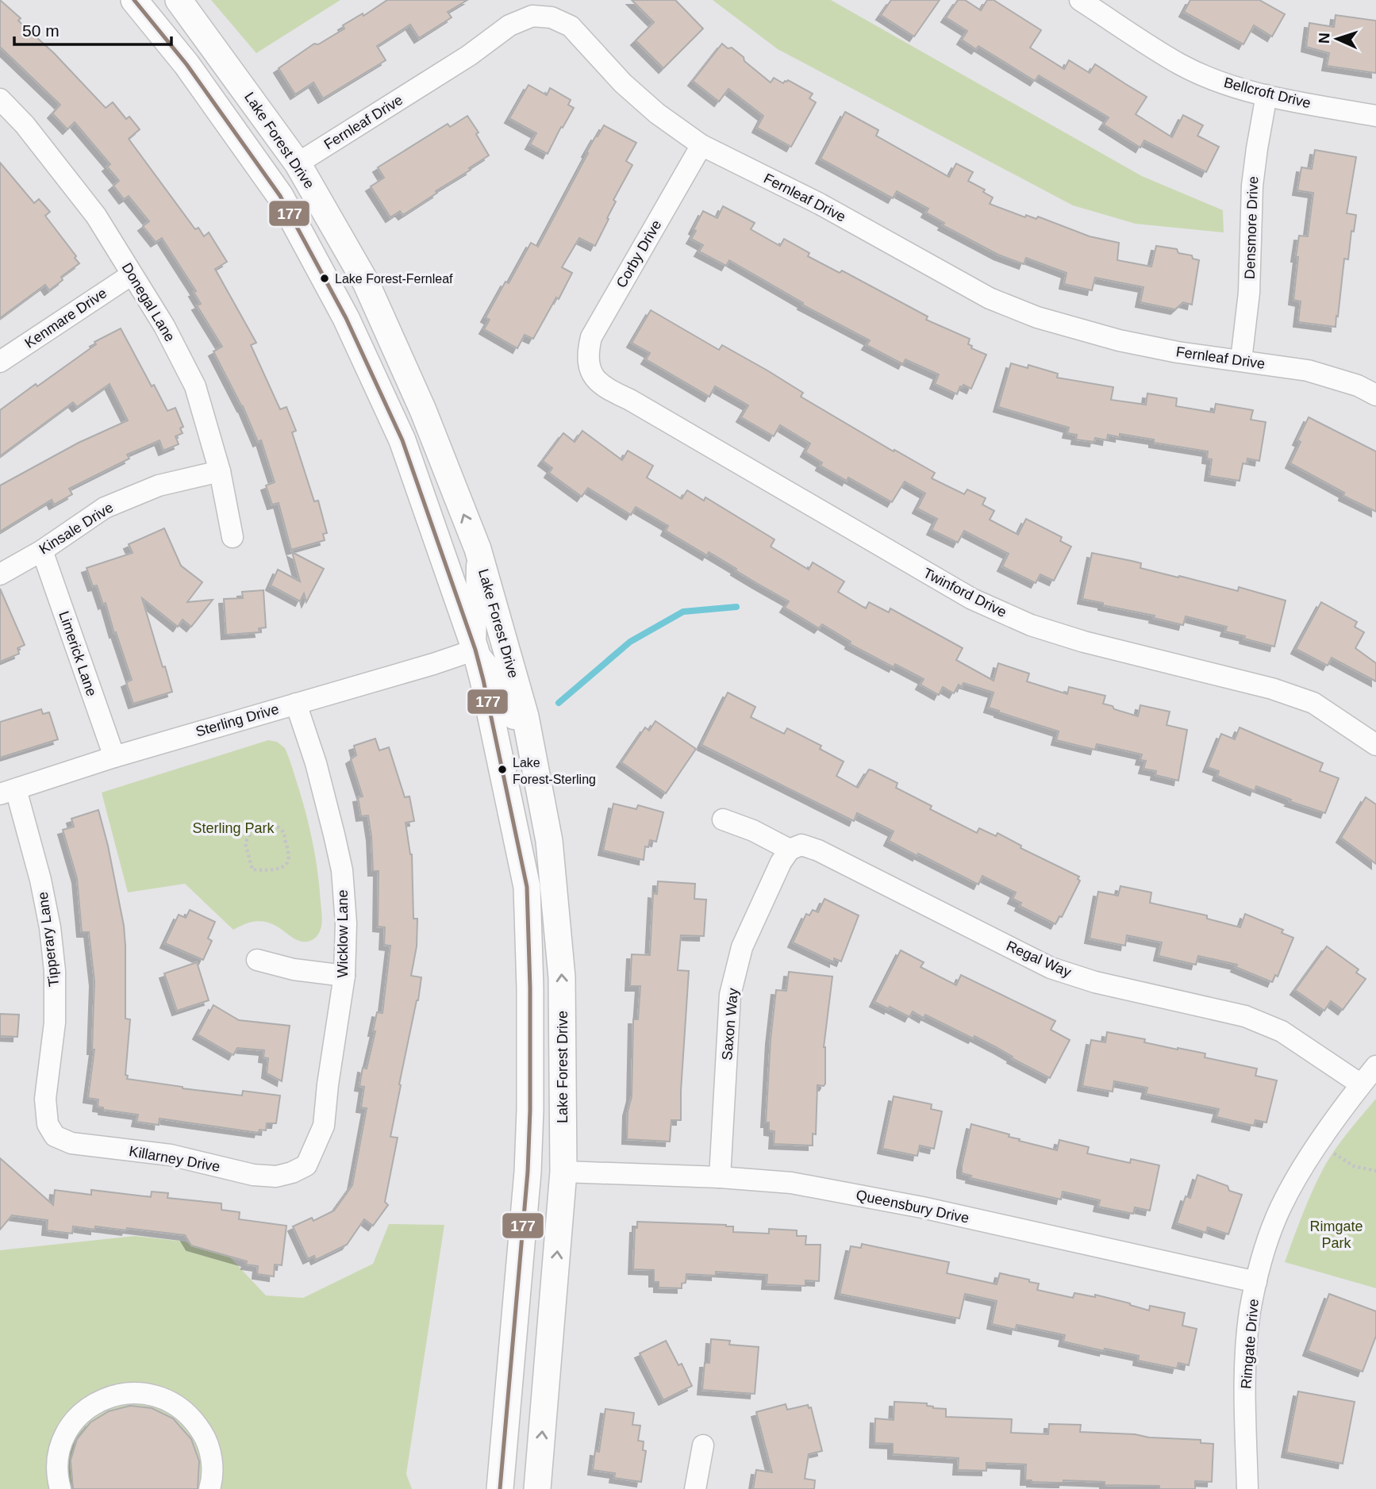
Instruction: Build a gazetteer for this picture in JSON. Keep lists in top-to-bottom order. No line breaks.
{"streets":{"main road":["Lake Forest Drive"],"street":["Bellcroft Drive","Fernleaf Drive","Densmore Drive","Corby Drive","Donegal Lane","Kenmare Drive","Kinsale Drive","Twinford Drive","Limerick Lane","Sterling Drive","Wicklow Lane","Tipperary Lane","Regal Way","Saxon Way","Killarney Drive","Queensbury Drive","Rimgate Drive"]},"crossings":[["Bellcroft Drive","Densmore Drive"],["Fernleaf Drive","Lake Forest Drive"],["Fernleaf Drive","Densmore Drive"],["Fernleaf Drive","Corby Drive"],["Lake Forest Drive","Sterling Drive"],["Lake Forest Drive","Queensbury Drive"],["Corby Drive","Twinford Drive"],["Donegal Lane","Kenmare Drive"],["Donegal Lane","Kinsale Drive"],["Kinsale Drive","Limerick Lane"],["Limerick Lane","Sterling Drive"],["Sterling Drive","Wicklow Lane"],["Sterling Drive","Tipperary Lane"],["Wicklow Lane","Killarney Drive"],["Tipperary Lane","Killarney Drive"],["Regal Way","Saxon Way"],["Regal Way","Rimgate Drive"],["Saxon Way","Queensbury Drive"],["Queensbury Drive","Rimgate Drive"]],"parks":["Sterling Park","Rimgate Park"],"places":["Lake Forest-Fernleaf","Lake Forest-Sterling"],"lines":["transit line 177"],"scale_bar":"50 m","north":"left"}
